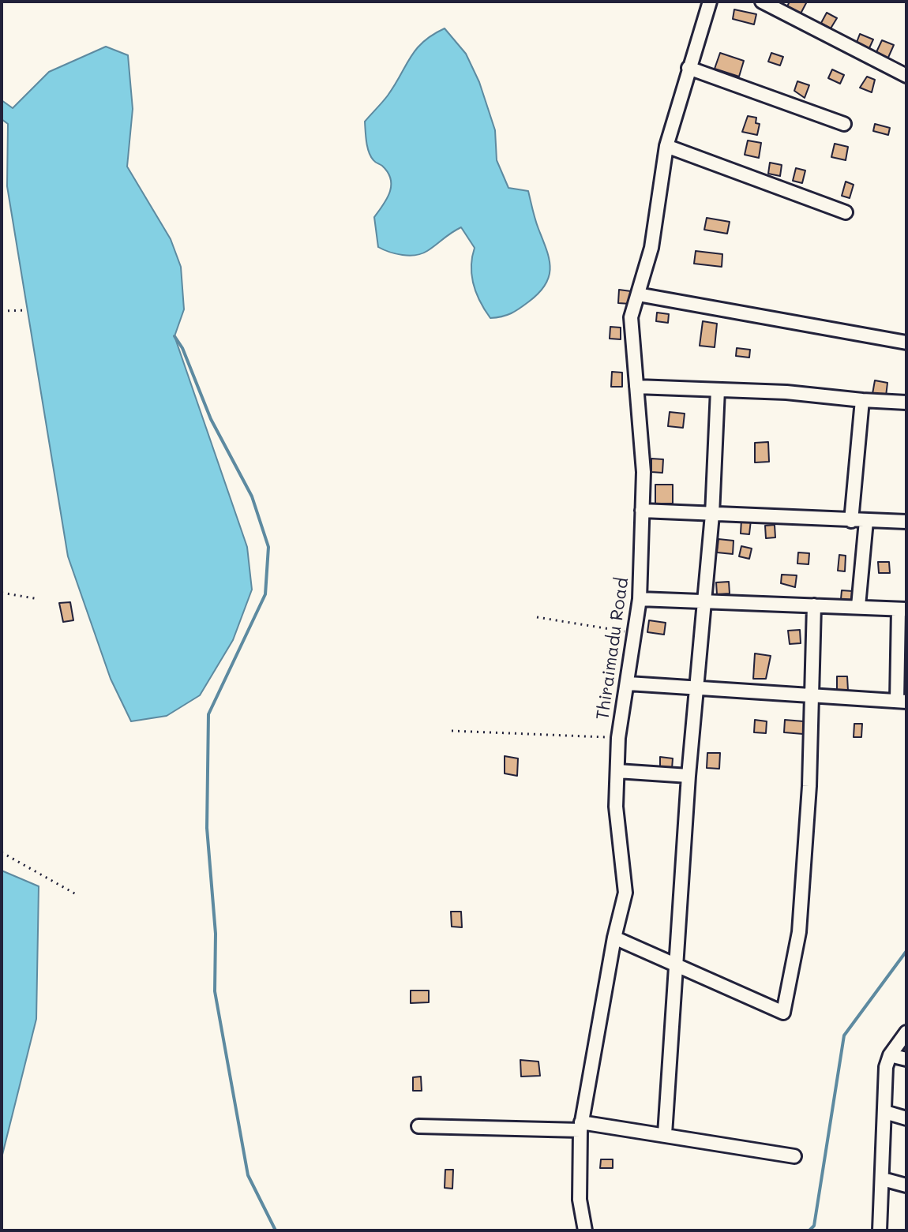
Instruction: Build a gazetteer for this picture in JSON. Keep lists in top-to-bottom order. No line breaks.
{"streets":{"street":["Thiraimadu Road"]}}
